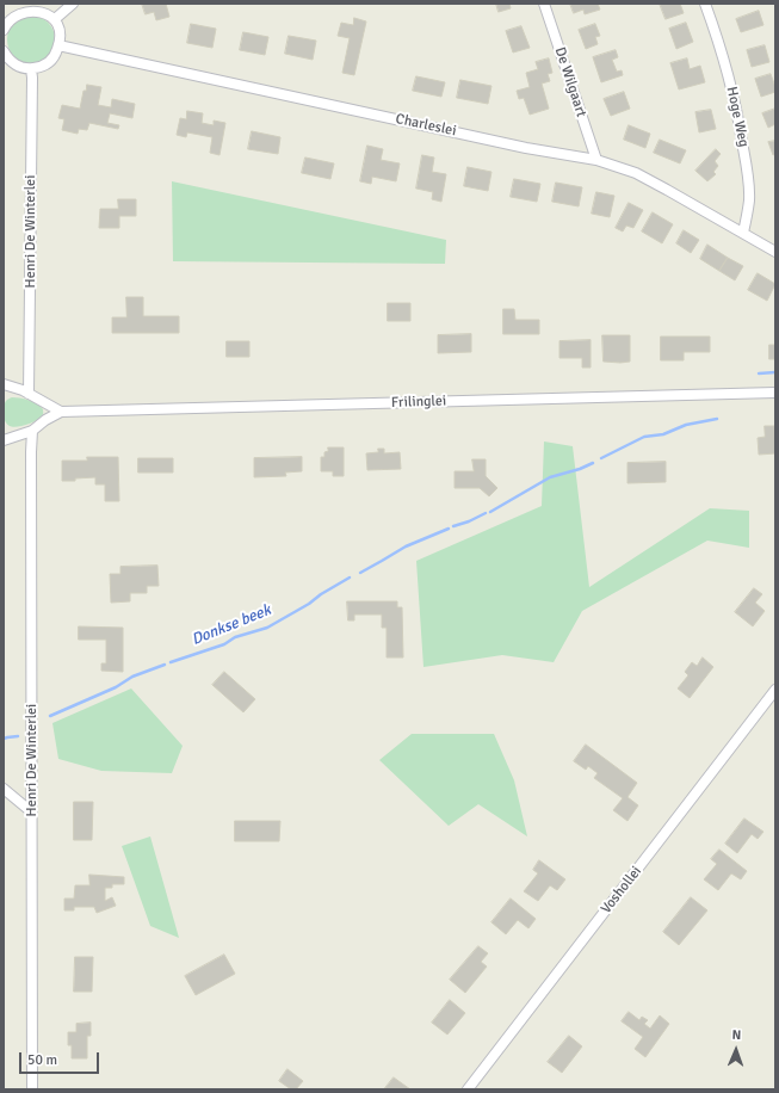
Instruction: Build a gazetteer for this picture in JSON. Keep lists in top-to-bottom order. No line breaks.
{"streets":{"street":["De Wilgaart","Hoge Weg","Charleslei","Henri De Winterlei","Frilinglei","Voshollei"]},"crossings":[["De Wilgaart","Charleslei"],["Hoge Weg","Charleslei"],["Henri De Winterlei","Frilinglei"]],"water":["Donkse beek"],"scale_bar":"50 m","north":"top"}
